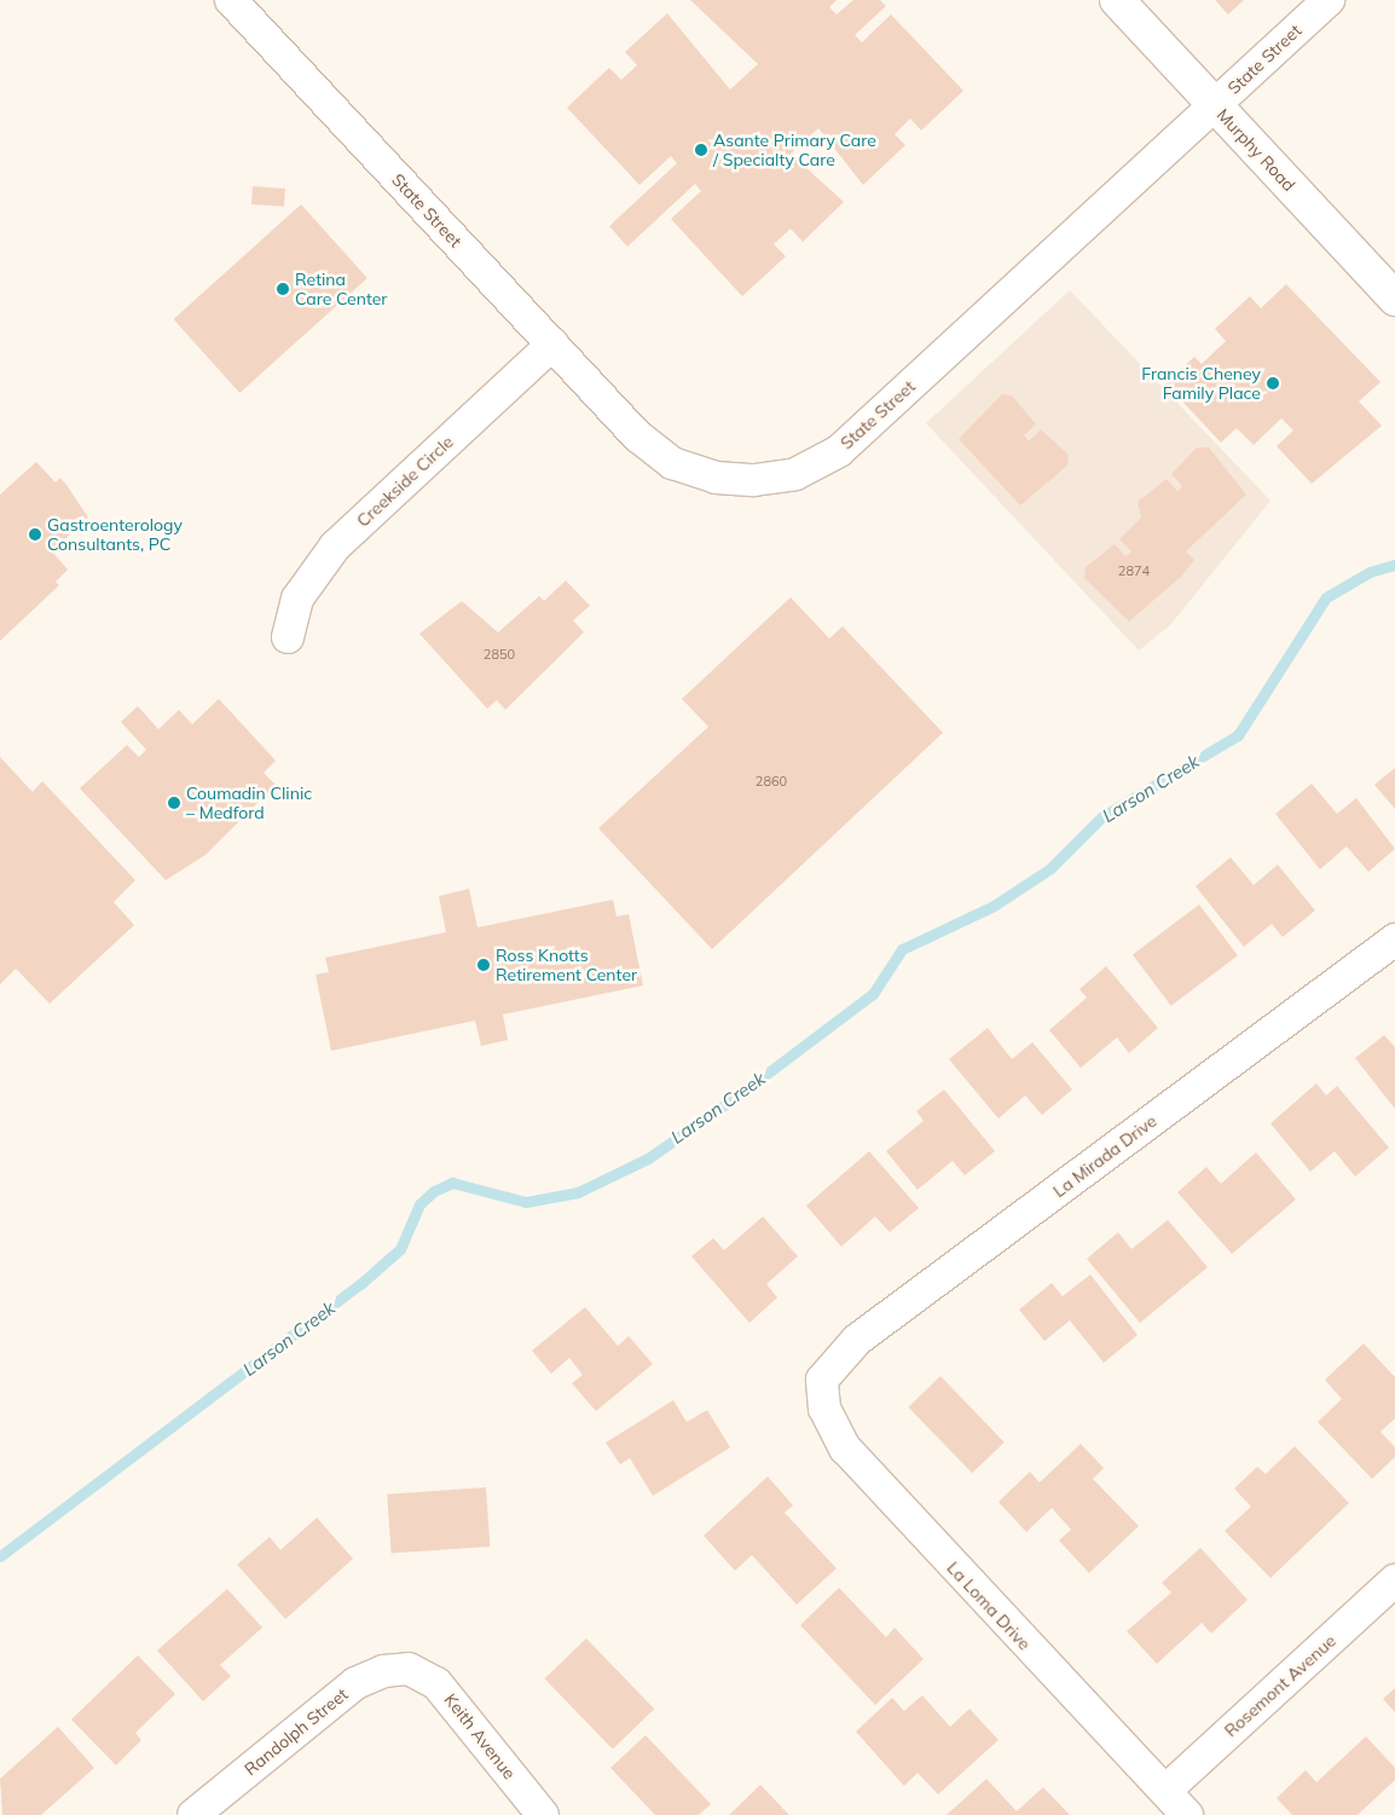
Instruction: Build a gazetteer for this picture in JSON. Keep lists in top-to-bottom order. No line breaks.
{"streets":{"street":["State Street","Murphy Road","Creekside Circle","La Mirada Drive","La Loma Drive","Rosemont Avenue","Randolph Street","Keith Avenue"]},"crossings":[["State Street","Murphy Road"],["State Street","Creekside Circle"],["La Mirada Drive","La Loma Drive"],["La Loma Drive","Rosemont Avenue"],["Randolph Street","Keith Avenue"]],"water":["Larson Creek"],"places":["Asante Primary Care / Specialty Care","Retina Care Center","Francis Cheney Family Place","Gastroenterology Consultants, PC","Coumadin Clinic – Medford","Ross Knotts Retirement Center"],"house_numbers":["2874","2850","2860"]}
